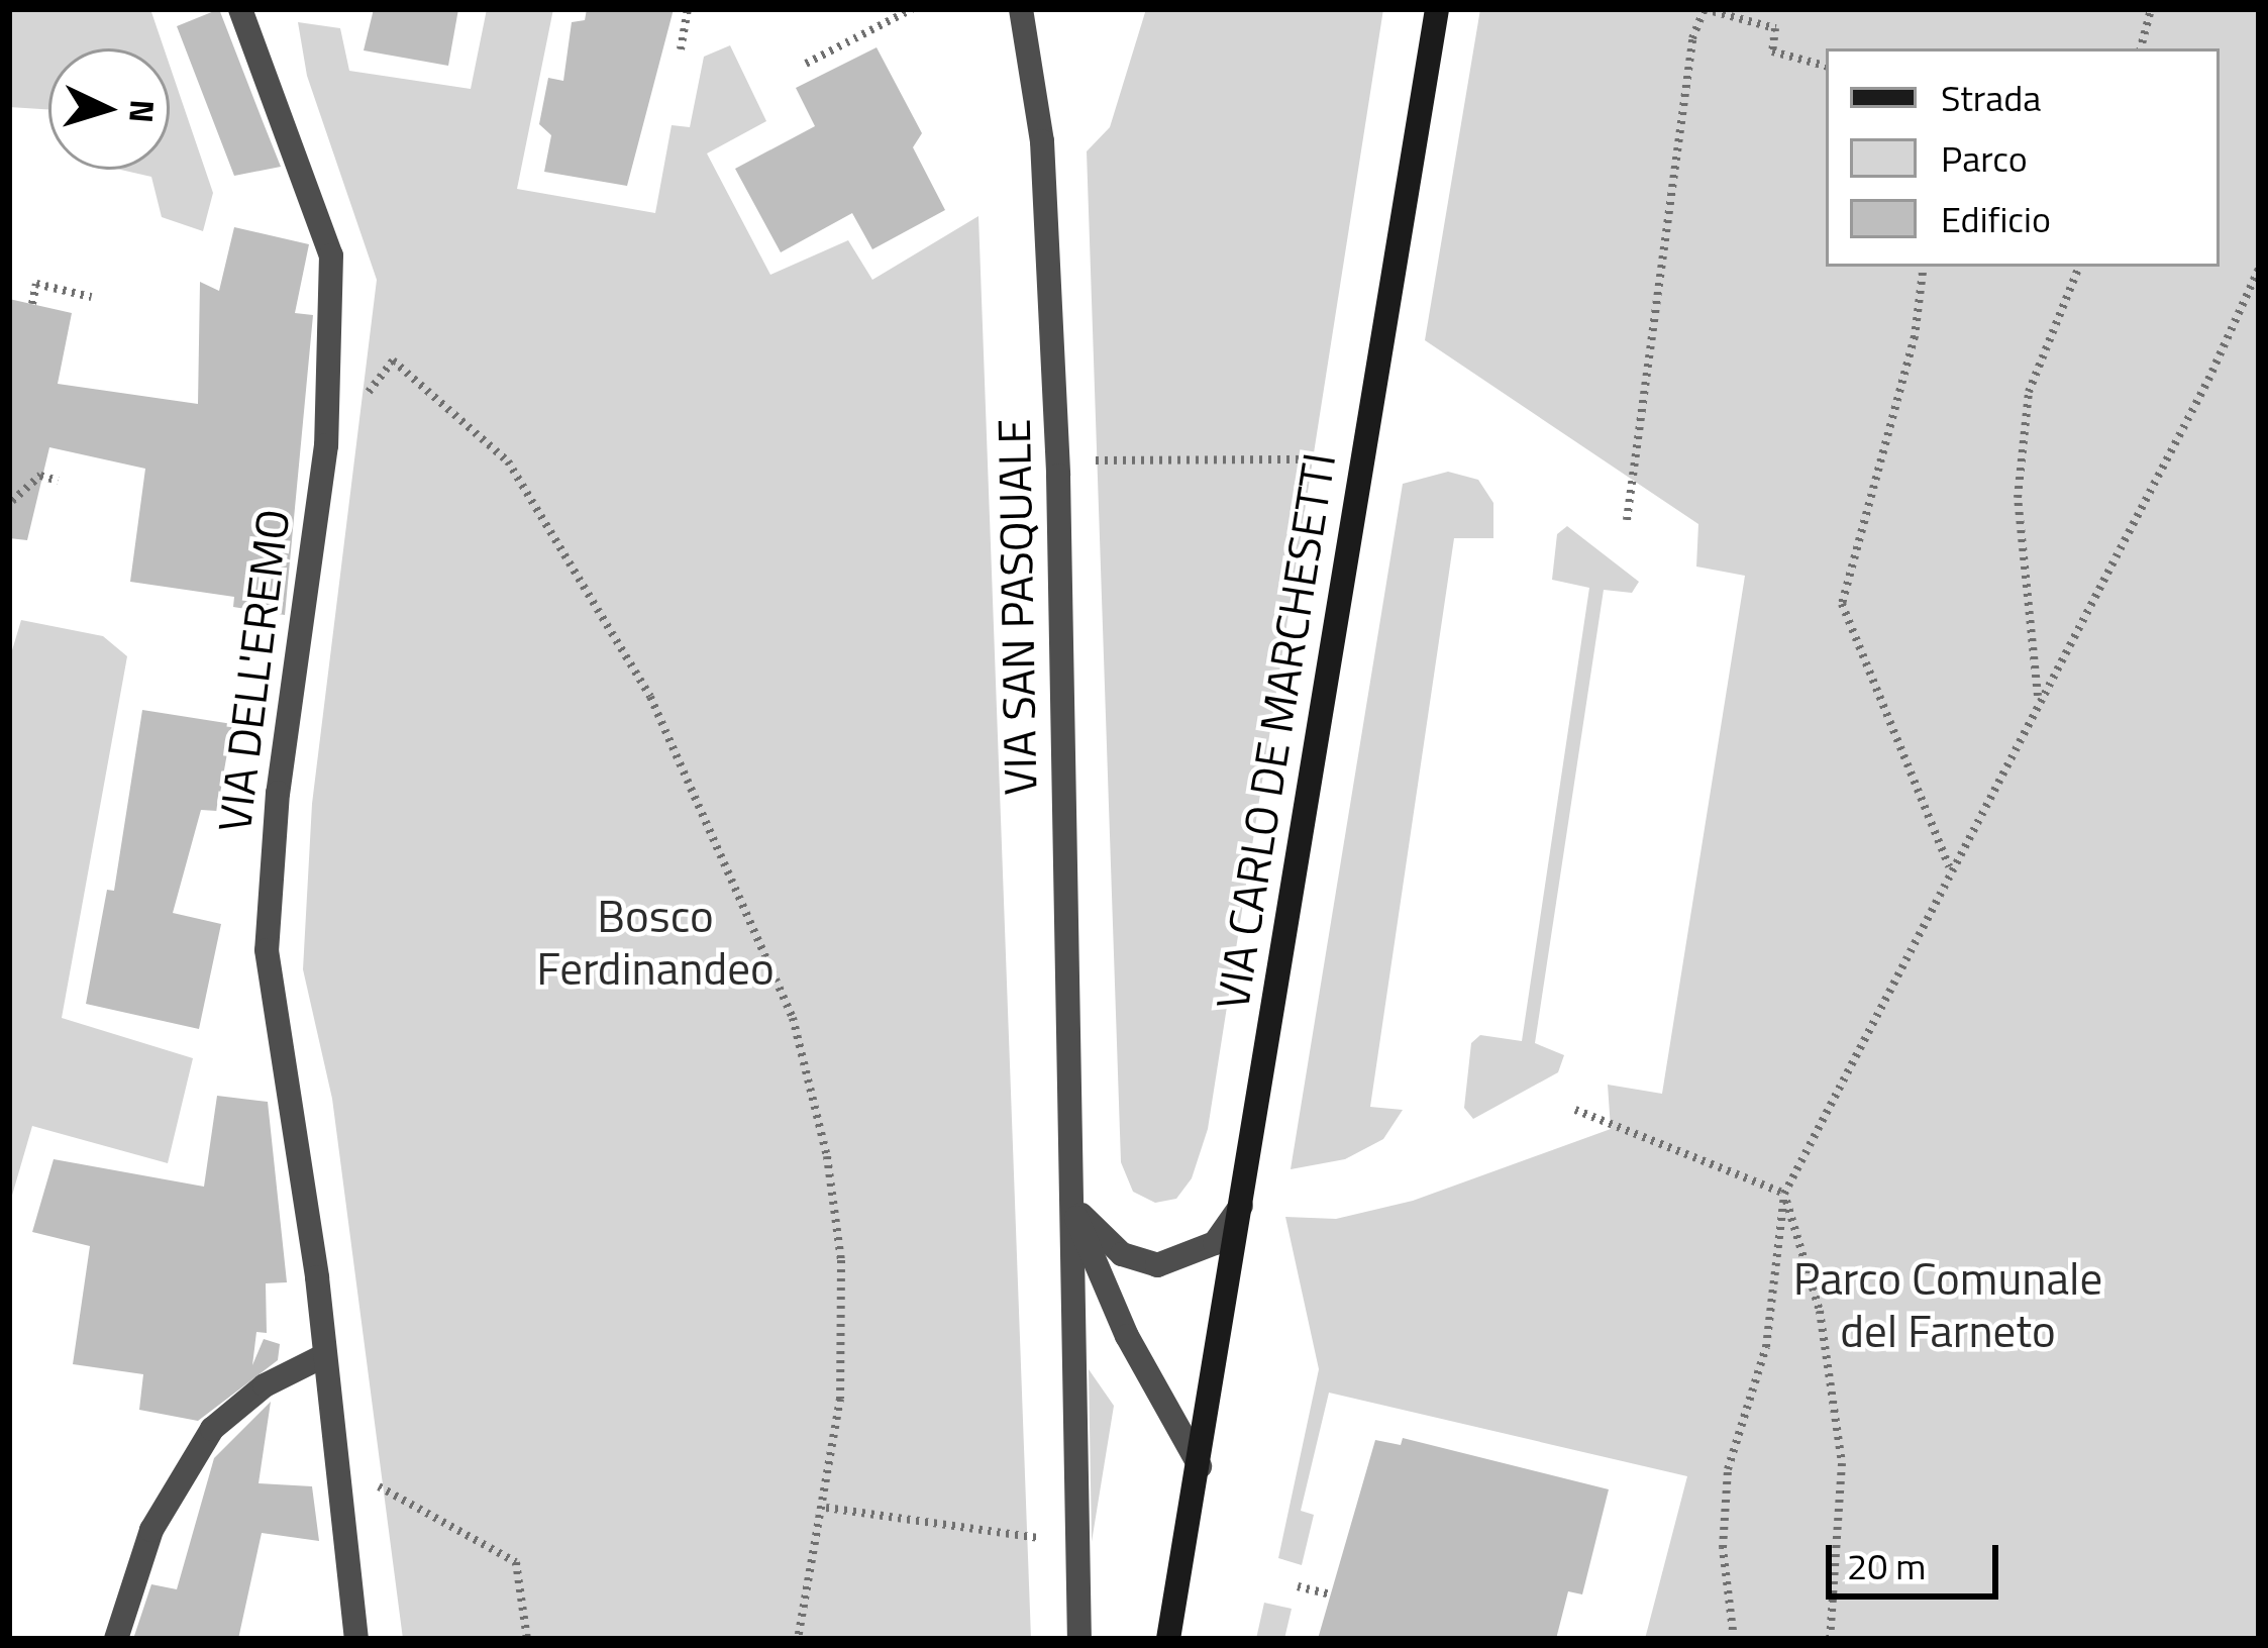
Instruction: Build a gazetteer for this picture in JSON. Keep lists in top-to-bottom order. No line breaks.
{"streets":{"main road":["VIA CARLO DE MARCHESETTI"],"street":["VIA SAN PASQUALE","VIA DELL'EREMO"]},"parks":["Bosco Ferdinandeo","Parco Comunale del Farneto"],"legend":["Strada","Parco","Edificio"],"scale_bar":"20 m","north":"right"}
